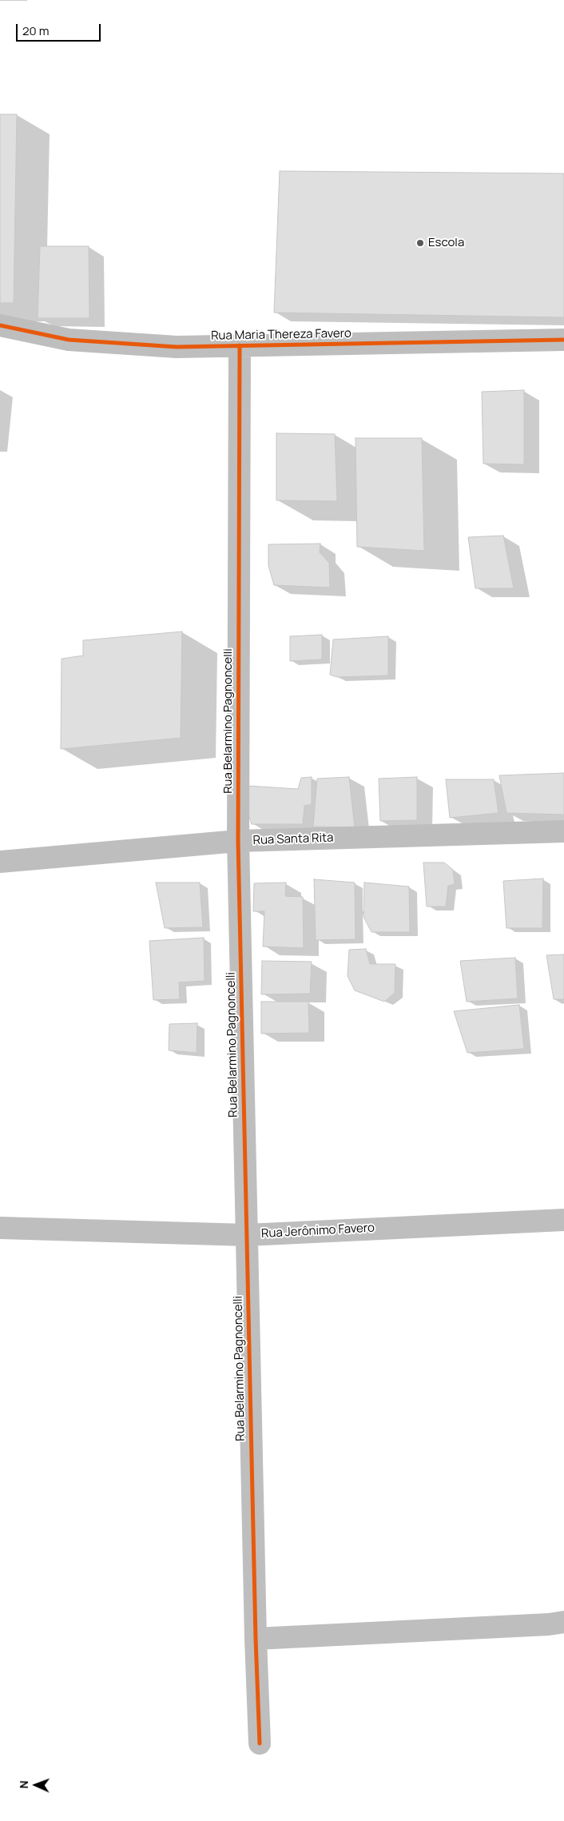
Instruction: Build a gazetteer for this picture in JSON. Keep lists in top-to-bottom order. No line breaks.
{"streets":{"street":["Rua Maria Thereza Favero","Rua Belarmino Pagnoncelli","Rua Santa Rita","Rua Jerônimo Favero"]},"crossings":[["Rua Maria Thereza Favero","Rua Belarmino Pagnoncelli"],["Rua Belarmino Pagnoncelli","Rua Santa Rita"],["Rua Belarmino Pagnoncelli","Rua Jerônimo Favero"]],"places":["Escola"],"scale_bar":"20 m","north":"left"}
